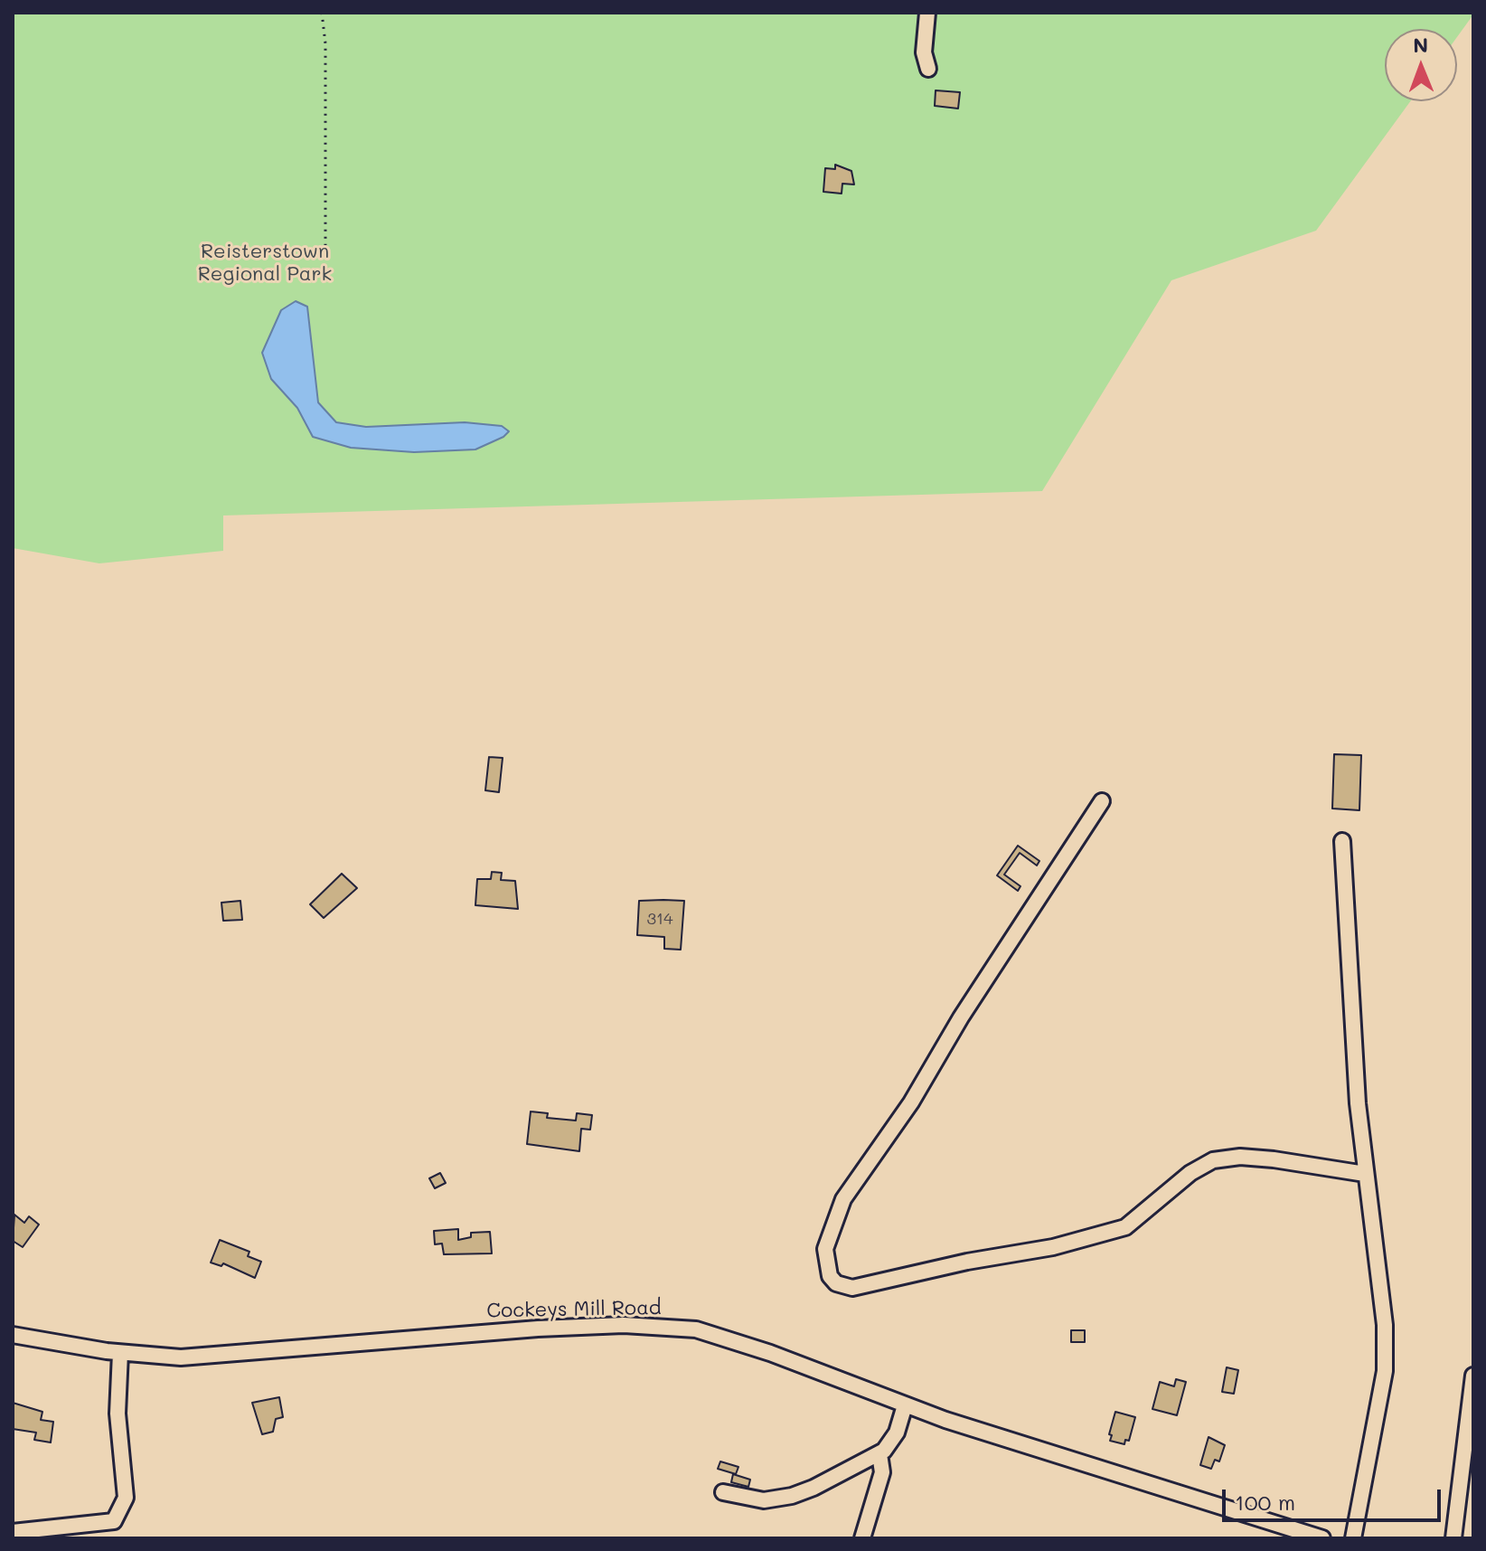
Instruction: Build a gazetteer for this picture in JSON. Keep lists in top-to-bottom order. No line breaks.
{"streets":{"street":["Cockeys Mill Road"]},"parks":["Reisterstown Regional Park"],"house_numbers":["314"],"scale_bar":"100 m","north":"top"}
